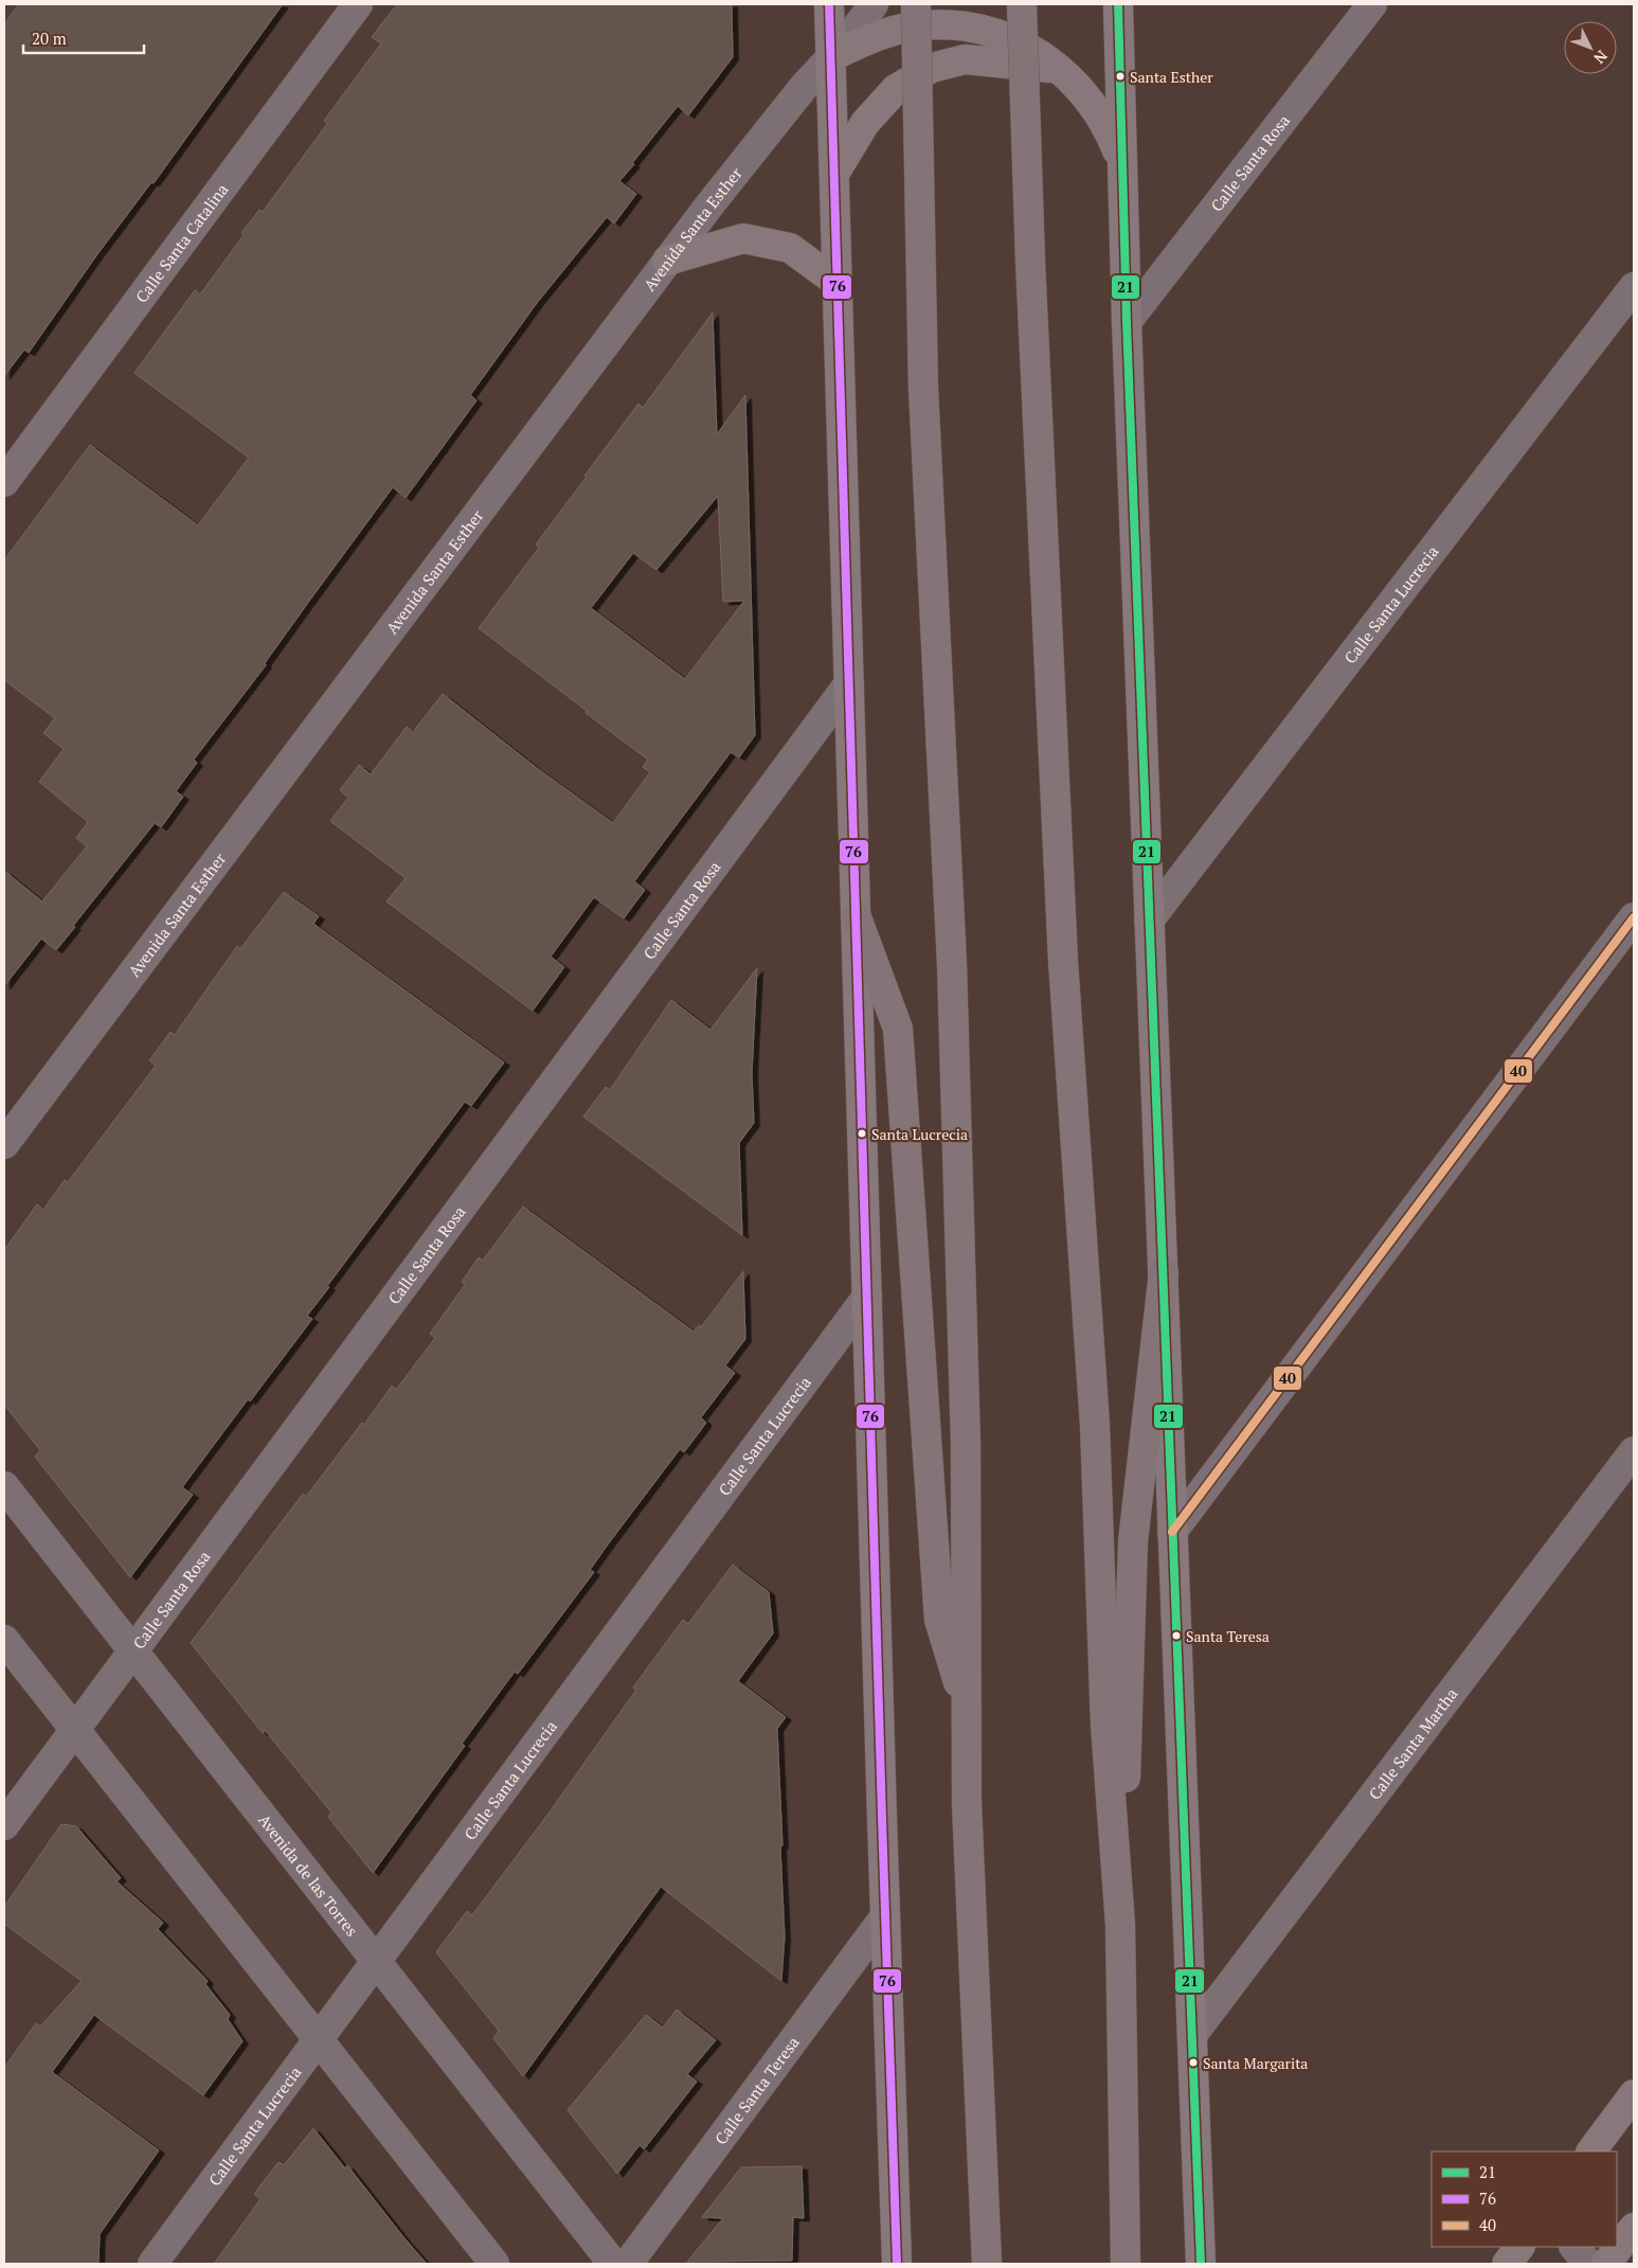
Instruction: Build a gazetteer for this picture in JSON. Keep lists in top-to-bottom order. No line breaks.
{"streets":{"street":["Calle Santa Rosa","Avenida Santa Esther","Calle Santa Catalina","Calle Santa Lucrecia","Calle Santa Martha","Avenida de las Torres","Calle Santa Teresa"]},"crossings":[["Calle Santa Rosa","Avenida de las Torres"],["Calle Santa Lucrecia","Avenida de las Torres"]],"places":["Santa Esther","Santa Lucrecia","Santa Teresa","Santa Margarita"],"lines":["transit line 21","transit line 76","transit line 40"],"legend":["21","76","40"],"scale_bar":"20 m","north":"bottom right"}
